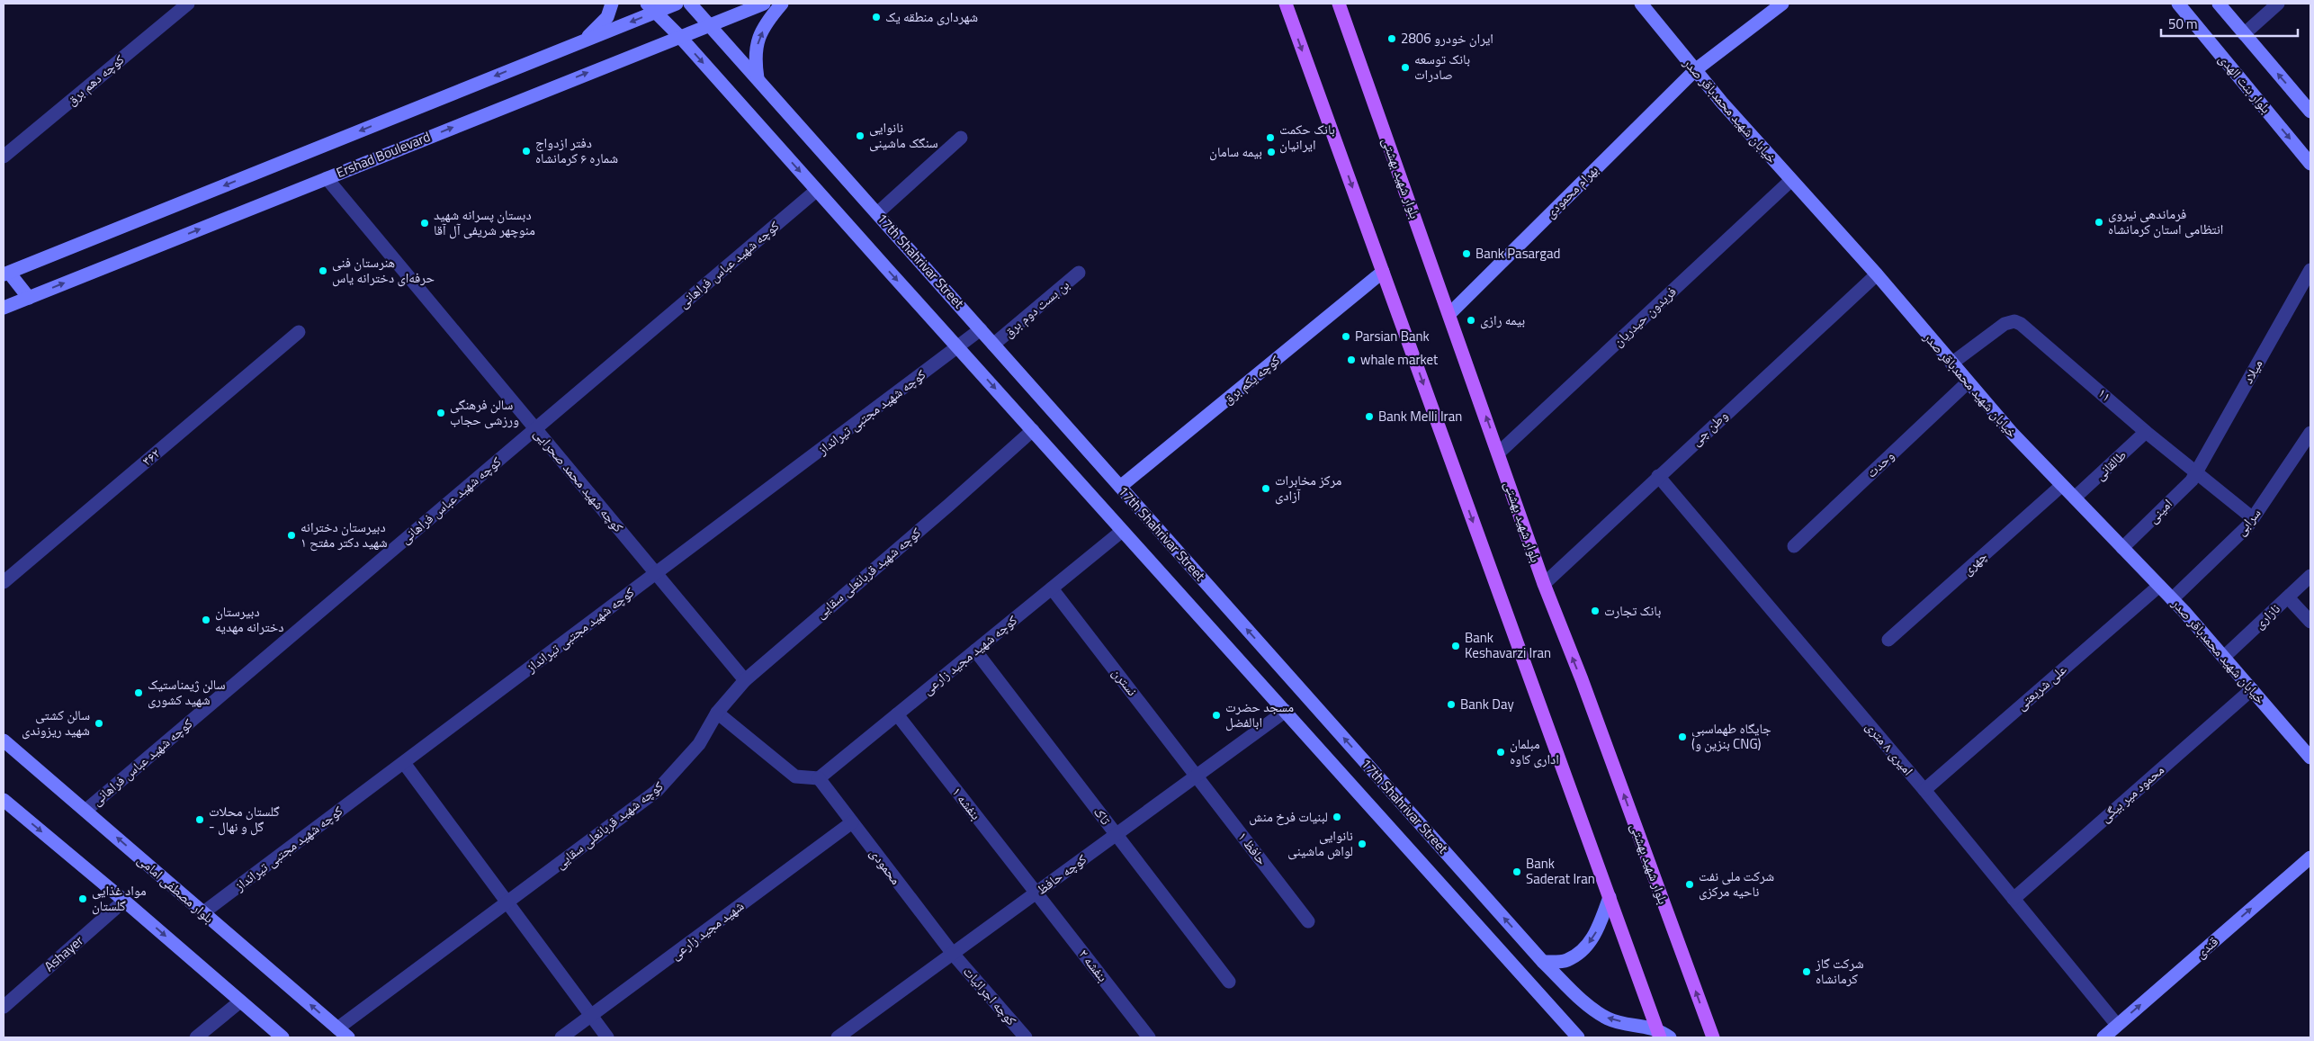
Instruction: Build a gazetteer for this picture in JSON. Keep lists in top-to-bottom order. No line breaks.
{"streets":{"main road":["بلوار بنت الهدی","خیابان شهید محمدباقر صدر","Ershad Boulevard","بلوار شهید بهشتی","بهرام محمودی","17th Shahrivar Street","کوچه یکم برق","بلوار مصطفی امامی","قندی"],"street":["کوچه دهم برق","کوچه شهید عباس فراهانی","بن بست دوم برق","فریدون حیدریان","میلاد","۱۱","کوچه شهید مجتبی تیرانداز","وطن چی","۳۶۲","وحدت","طالقانی","کوچه شهید محمد صحرایی","امینی","سرابی","چهری","کوچه شهید قربانعلی سقایی","نازاری","کوچه شهید مجید زارعی","نسترن","علی شریعتی","امیری ۸ متری","محمود میر بیگی","بنفشه ۱","تاک","حافظ ۱","محمودی","کوچه حافظ","شهید مجید زارعی","Ashayer","بنفشه ۲","کوچه اجرائیات"]},"crossings":[["خیابان شهید محمدباقر صدر","بهرام محمودی"],["خیابان شهید محمدباقر صدر","فریدون حیدریان"],["خیابان شهید محمدباقر صدر","۱۱"],["خیابان شهید محمدباقر صدر","وطن چی"],["خیابان شهید محمدباقر صدر","وحدت"],["خیابان شهید محمدباقر صدر","طالقانی"],["خیابان شهید محمدباقر صدر","امینی"],["خیابان شهید محمدباقر صدر","سرابی"],["خیابان شهید محمدباقر صدر","چهری"],["خیابان شهید محمدباقر صدر","نازاری"],["خیابان شهید محمدباقر صدر","علی شریعتی"],["خیابان شهید محمدباقر صدر","محمود میر بیگی"],["Ershad Boulevard","17th Shahrivar Street"],["Ershad Boulevard","کوچه شهید محمد صحرایی"],["بلوار شهید بهشتی","بهرام محمودی"],["بلوار شهید بهشتی","فریدون حیدریان"],["بلوار شهید بهشتی","وطن چی"],["17th Shahrivar Street","کوچه شهید عباس فراهانی"],["17th Shahrivar Street","بن بست دوم برق"],["17th Shahrivar Street","کوچه یکم برق"],["17th Shahrivar Street","کوچه شهید مجتبی تیرانداز"],["17th Shahrivar Street","کوچه شهید قربانعلی سقایی"],["17th Shahrivar Street","کوچه شهید مجید زارعی"],["17th Shahrivar Street","کوچه حافظ"],["کوچه شهید عباس فراهانی","کوچه شهید محمد صحرایی"],["کوچه شهید عباس فراهانی","بلوار مصطفی امامی"],["میلاد","۱۱"],["میلاد","امینی"],["۱۱","طالقانی"],["۱۱","امینی"],["۱۱","سرابی"],["کوچه شهید مجتبی تیرانداز","کوچه شهید محمد صحرایی"],["کوچه شهید مجتبی تیرانداز","بلوار مصطفی امامی"],["وطن چی","امیری ۸ متری"],["کوچه شهید محمد صحرایی","کوچه شهید قربانعلی سقایی"],["کوچه شهید قربانعلی سقایی","بلوار مصطفی امامی"],["کوچه شهید مجید زارعی","نسترن"],["کوچه شهید مجید زارعی","بنفشه ۱"],["کوچه شهید مجید زارعی","تاک"],["کوچه شهید مجید زارعی","محمودی"],["نسترن","حافظ ۱"],["نسترن","کوچه حافظ"],["علی شریعتی","امیری ۸ متری"],["امیری ۸ متری","محمود میر بیگی"],["امیری ۸ متری","قندی"],["بنفشه ۱","کوچه حافظ"],["بنفشه ۱","بنفشه ۲"],["تاک","کوچه حافظ"],["حافظ ۱","کوچه حافظ"],["محمودی","کوچه حافظ"],["محمودی","شهید مجید زارعی"],["محمودی","کوچه اجرائیات"],["کوچه حافظ","بنفشه ۲"],["کوچه حافظ","کوچه اجرائیات"]],"one_way":["قندی"],"places":["شهرداری منطقه یک","ایران خودرو 2806","بانک توسعه صادرات","نانوایی سنگک ماشینی","بانک حکمت ایرانیان","دفتر ازدواج شماره ۶ کرمانشاه","بیمه سامان","فرماندهی نیروی انتظامی استان کرمانشاه","دبستان پسرانه شهید منوچهر شریفی آل آقا","Bank Pasargad","هنرستان فنی حرفه‌ای دخترانه یاس","بیمه رازی","Parsian Bank","whale market","سالن فرهنگی ورزشی حجاب","Bank Melli Iran","مرکز مخابرات آزادی","دبیرستان دخترانه شهید دکتر مفتح ۱","بانک تجارت","دبیرستان دخترانه مهدیه","Bank Keshavarzi Iran","سالن ژیمناستیک شهید کشوری","Bank Day","مسجد حضرت ابالفضل","سالن کشتی شهید ریزوندی","جایگاه طهماسبی (بنزین و CNG)","مبلمان اداری کاوه","لبنیات فرخ منش","گلستان محلات - گل و نهال","نانوایی لواش ماشینی","Bank Saderat Iran","شرکت ملی نفت ناحیه مرکزی","مواد غذایی گلستان","شرکت گاز کرمانشاه"],"scale_bar":"50 m"}
